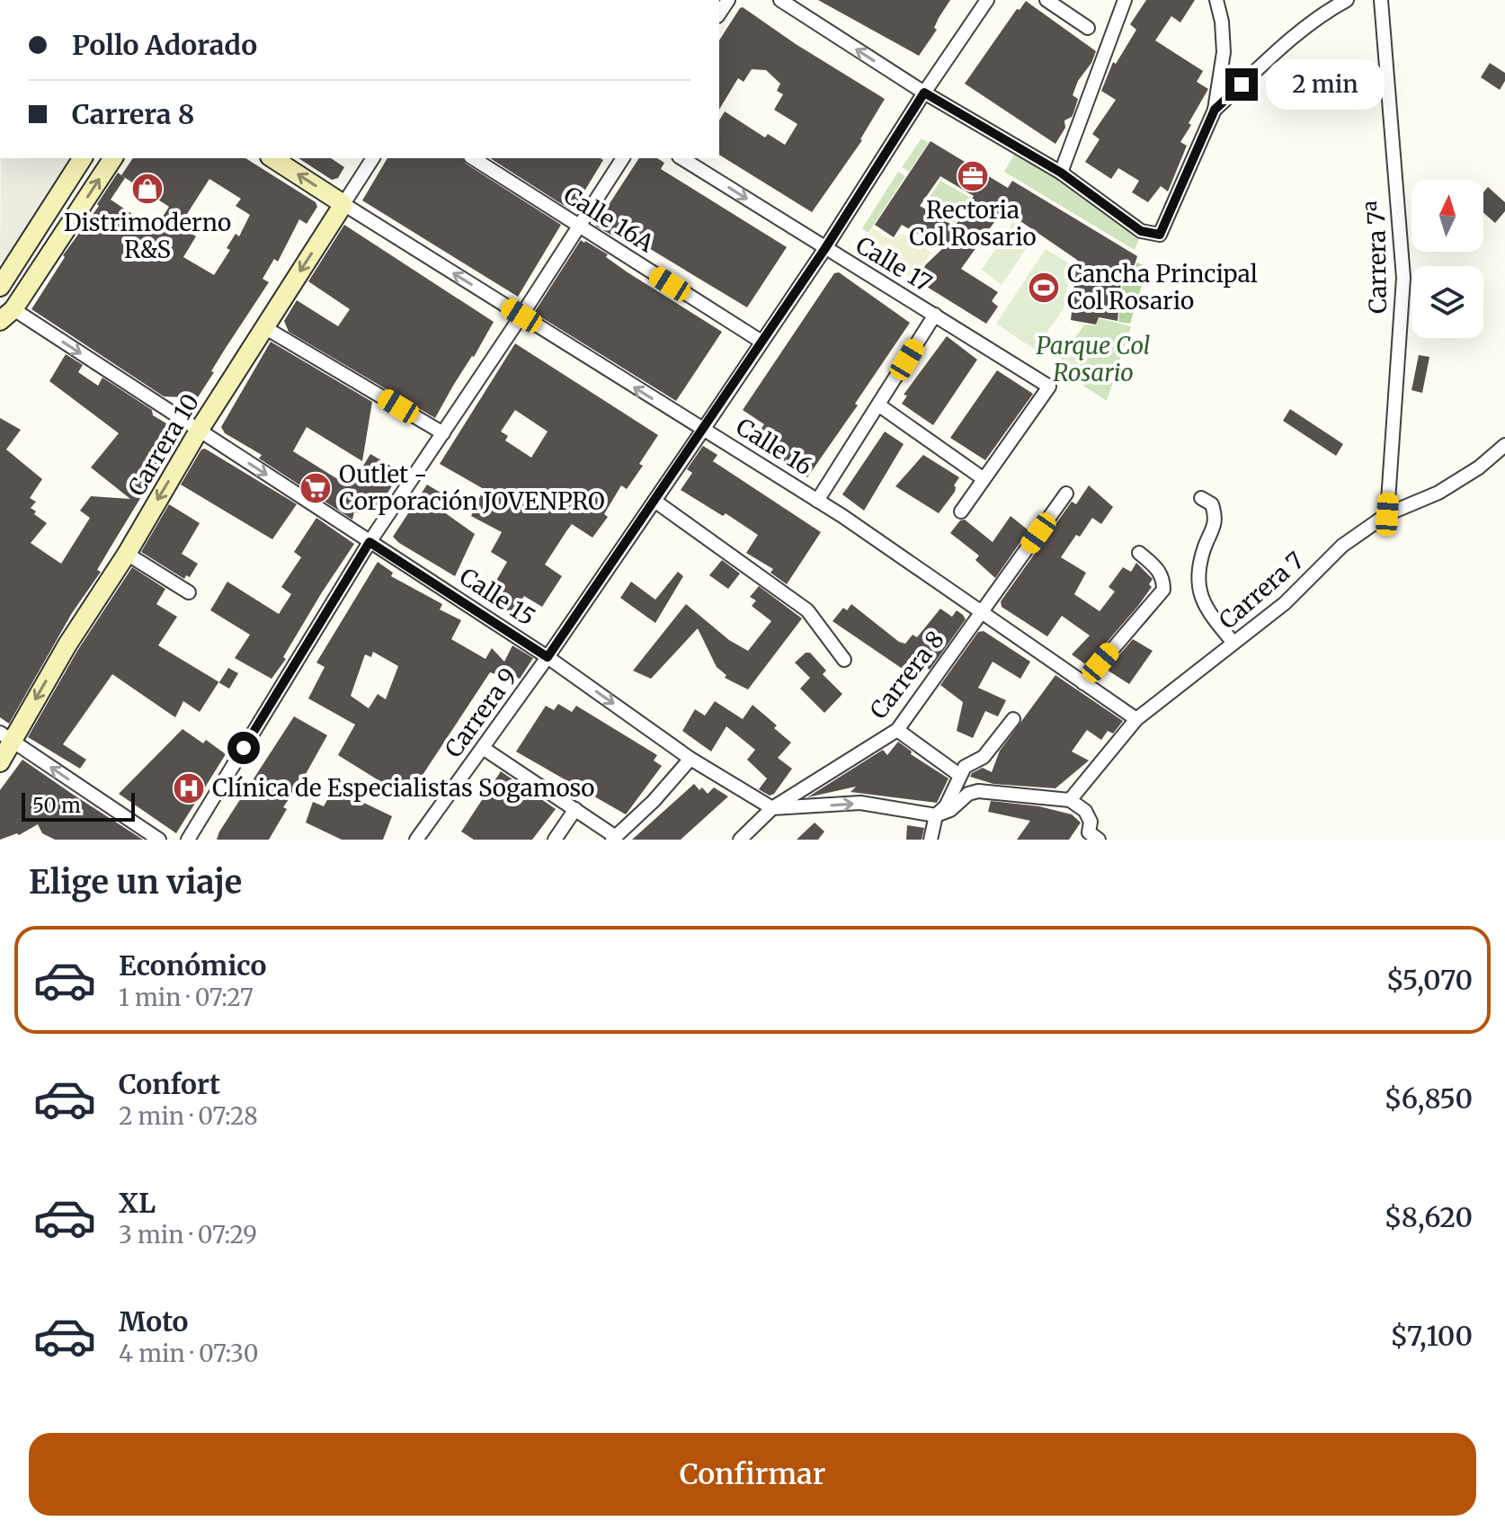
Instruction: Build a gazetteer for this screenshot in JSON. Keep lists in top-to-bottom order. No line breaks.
{"streets":{"street":["Calle 16A","Carrera 7ª","Calle 17","Carrera 10","Calle 16","Carrera 7","Calle 15","Carrera 8","Carrera 9"]},"crossings":[["Calle 16A","Carrera 9"],["Carrera 7ª","Carrera 7"],["Calle 17","Carrera 9"],["Carrera 10","Calle 16"],["Carrera 10","Calle 15"],["Calle 16","Carrera 7"],["Calle 16","Carrera 8"],["Calle 16","Carrera 9"],["Calle 15","Carrera 8"],["Calle 15","Carrera 9"]],"one_way":["Carrera 10","Calle 16","Calle 15"],"parks":["Parque Col Rosario"],"places":{"office":["Rectoria Col Rosario"],"shop":["Distrimoderno R&S"],"sports":["Cancha Principal Col Rosario"],"supermarket":["Outlet - Corporación JOVENPRO"],"hospital":["Clínica de Especialistas Sogamoso"]},"scale_bar":"50 m","north":"top","page":{"banner":["Pollo Adorado","Carrera 8"],"bubble":"2 min","scale":"50 m","heading":"Elige un viaje","list":[{"name":"Económico","note":"1 min · 07:27","value":"$5,070"},{"name":"Confort","note":"2 min · 07:28","value":"$6,850"},{"name":"XL","note":"3 min · 07:29","value":"$8,620"},{"name":"Moto","note":"4 min · 07:30","value":"$7,100"}],"buttons":"Confirmar"}}
